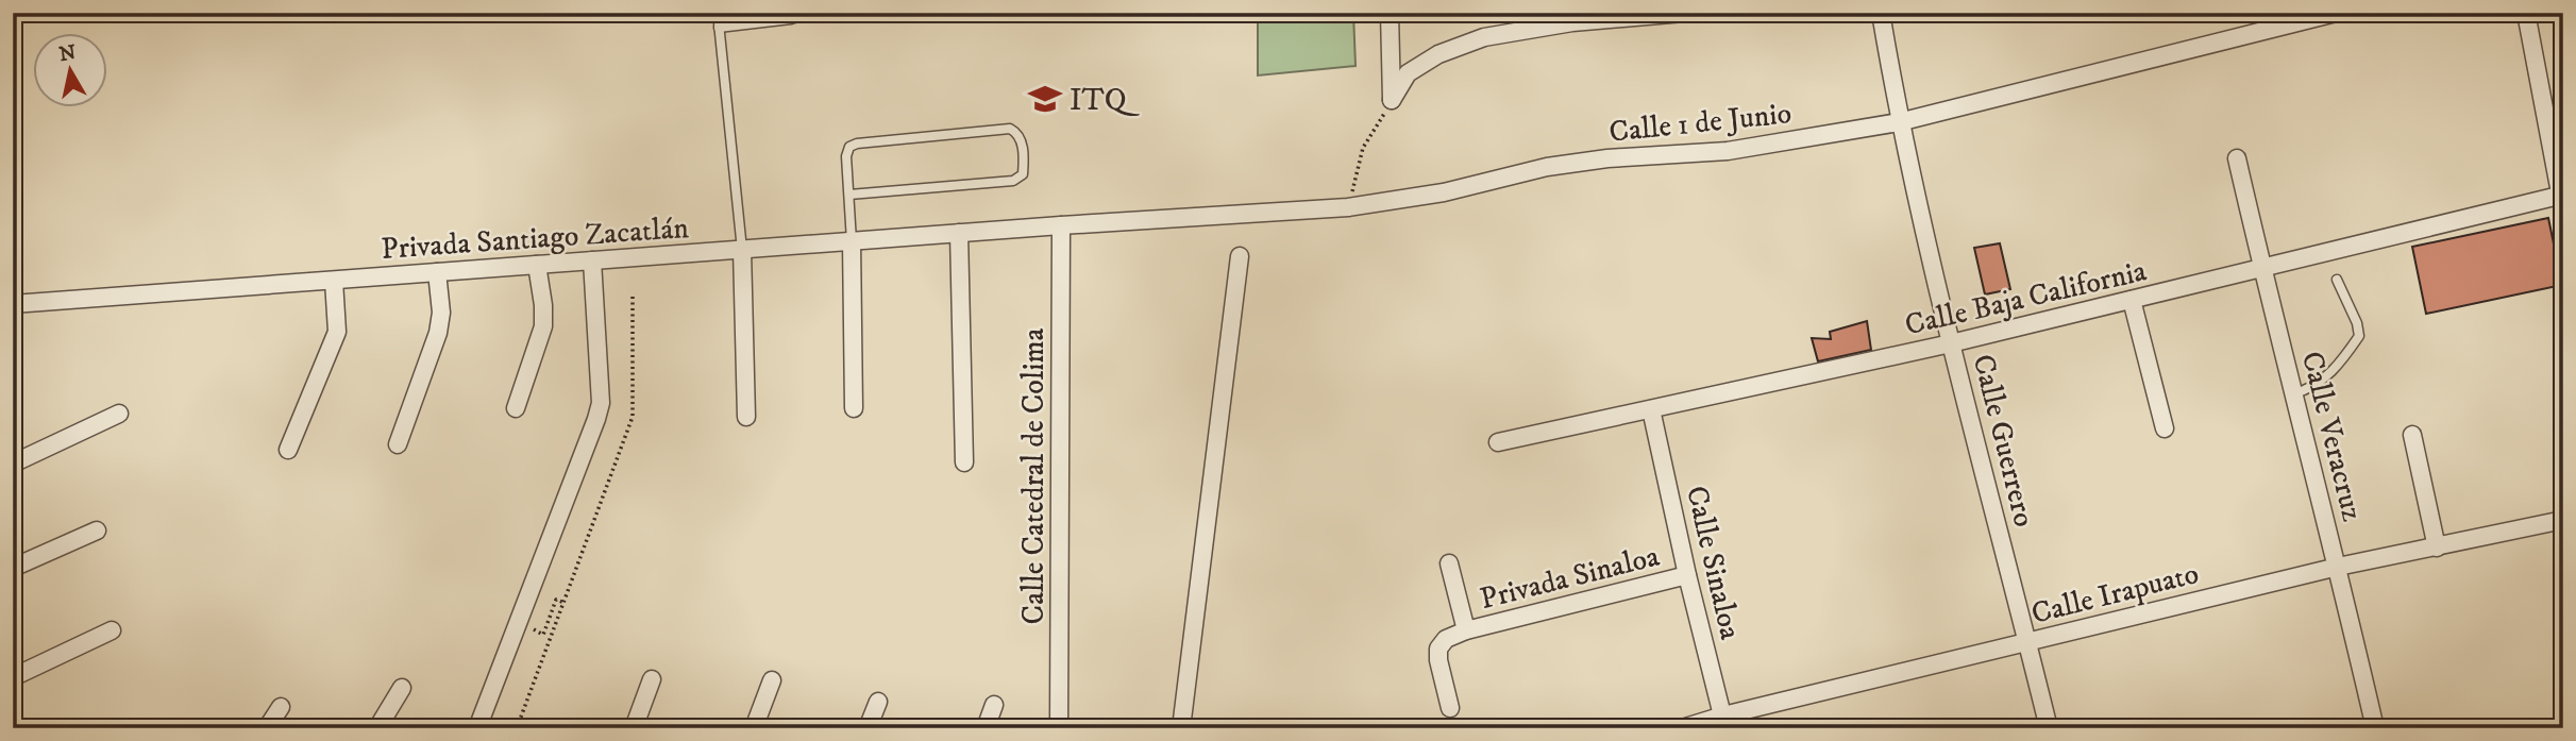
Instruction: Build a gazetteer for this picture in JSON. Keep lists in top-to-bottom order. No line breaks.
{"streets":{"street":["Calle 1 de Junio","Privada Santiago Zacatlán","Calle Baja California","Calle Veracruz","Calle Guerrero","Calle Catedral de Colima","Calle Sinaloa","Privada Sinaloa","Calle Irapuato"]},"crossings":[["Calle 1 de Junio","Privada Santiago Zacatlán"],["Calle 1 de Junio","Calle Guerrero"],["Calle 1 de Junio","Calle Catedral de Colima"],["Privada Santiago Zacatlán","Calle Catedral de Colima"],["Calle Baja California","Calle Veracruz"],["Calle Baja California","Calle Guerrero"],["Calle Baja California","Calle Sinaloa"],["Calle Veracruz","Calle Irapuato"],["Calle Guerrero","Calle Irapuato"],["Calle Sinaloa","Privada Sinaloa"],["Calle Sinaloa","Calle Irapuato"]],"places":{"school or university":["ITQ"]},"north":"top"}
